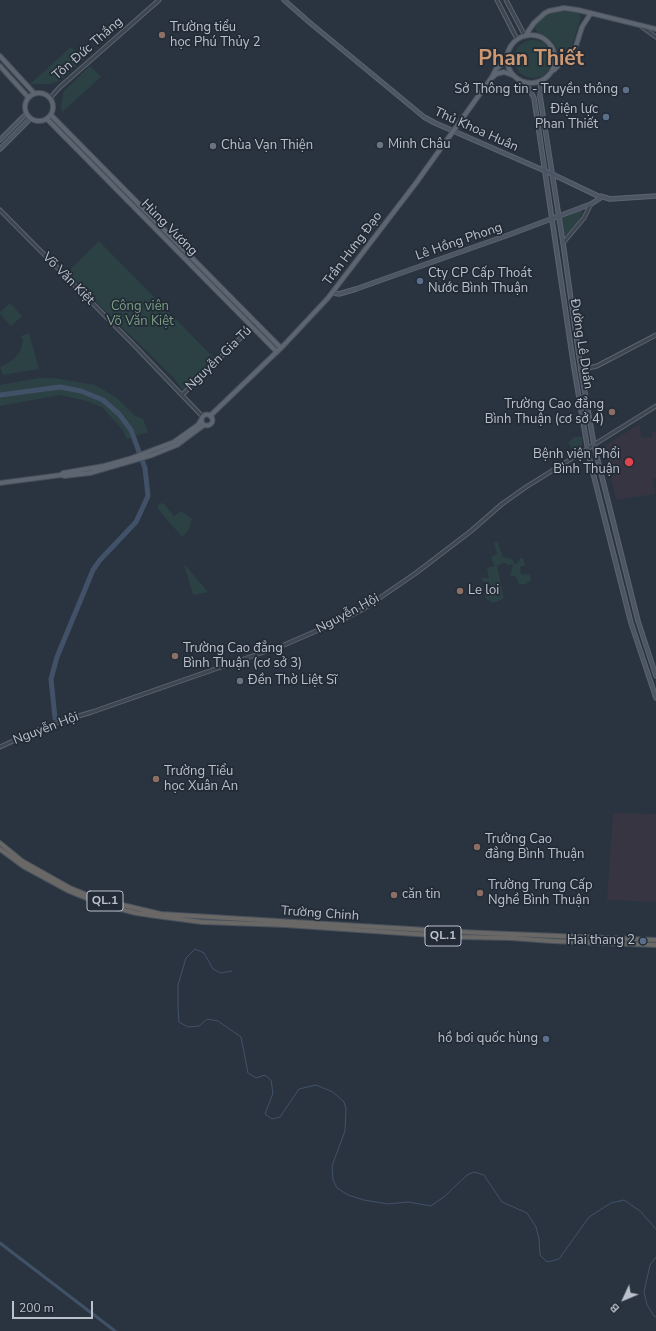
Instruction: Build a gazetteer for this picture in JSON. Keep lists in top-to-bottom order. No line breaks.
{"streets":{"highway":["QL.1","Trường Chinh"],"main road":["Thủ Khoa Huân","Hùng Vương","Lê Hồng Phong","Trần Hưng Đạo","Đường Lê Duẩn"],"street":["Tôn Đức Thắng","Võ Văn Kiệt","Nguyễn Gia Tú","Nguyễn Hội"]},"crossings":[["Tôn Đức Thắng","Hùng Vương"],["Thủ Khoa Huân","Lê Hồng Phong"],["Thủ Khoa Huân","Trần Hưng Đạo"],["Thủ Khoa Huân","Đường Lê Duẩn"],["Hùng Vương","Trần Hưng Đạo"],["Hùng Vương","Nguyễn Gia Tú"],["Lê Hồng Phong","Trần Hưng Đạo"],["Lê Hồng Phong","Đường Lê Duẩn"],["Trần Hưng Đạo","Võ Văn Kiệt"],["Trần Hưng Đạo","Đường Lê Duẩn"],["Võ Văn Kiệt","Nguyễn Gia Tú"],["Đường Lê Duẩn","Nguyễn Hội"]],"districts":["Phan Thiết"],"parks":["Công viên Võ Văn Kiệt"],"places":["Trường tiểu học Phú Thủy 2","Sở Thông tin - Truyền thông","Điện lực Phan Thiết","Minh Châu","Chùa Vạn Thiện","Cty CP Cấp Thoát Nước Bình Thuận","Trường Cao đẳng Bình Thuận (cơ sở 4)","Bệnh viện Phổi Bình Thuận","Le loi","Trường Cao đẳng Bình Thuận (cơ sở 3)","Đền Thờ Liệt Sĩ","Trường Tiểu học Xuân An","Trường Cao đẳng Bình Thuận","Trường Trung Cấp Nghề Bình Thuận","căn tin","Hai thang 2","hồ bơi quốc hùng"],"scale_bar":"200 m","north":"bottom left"}
